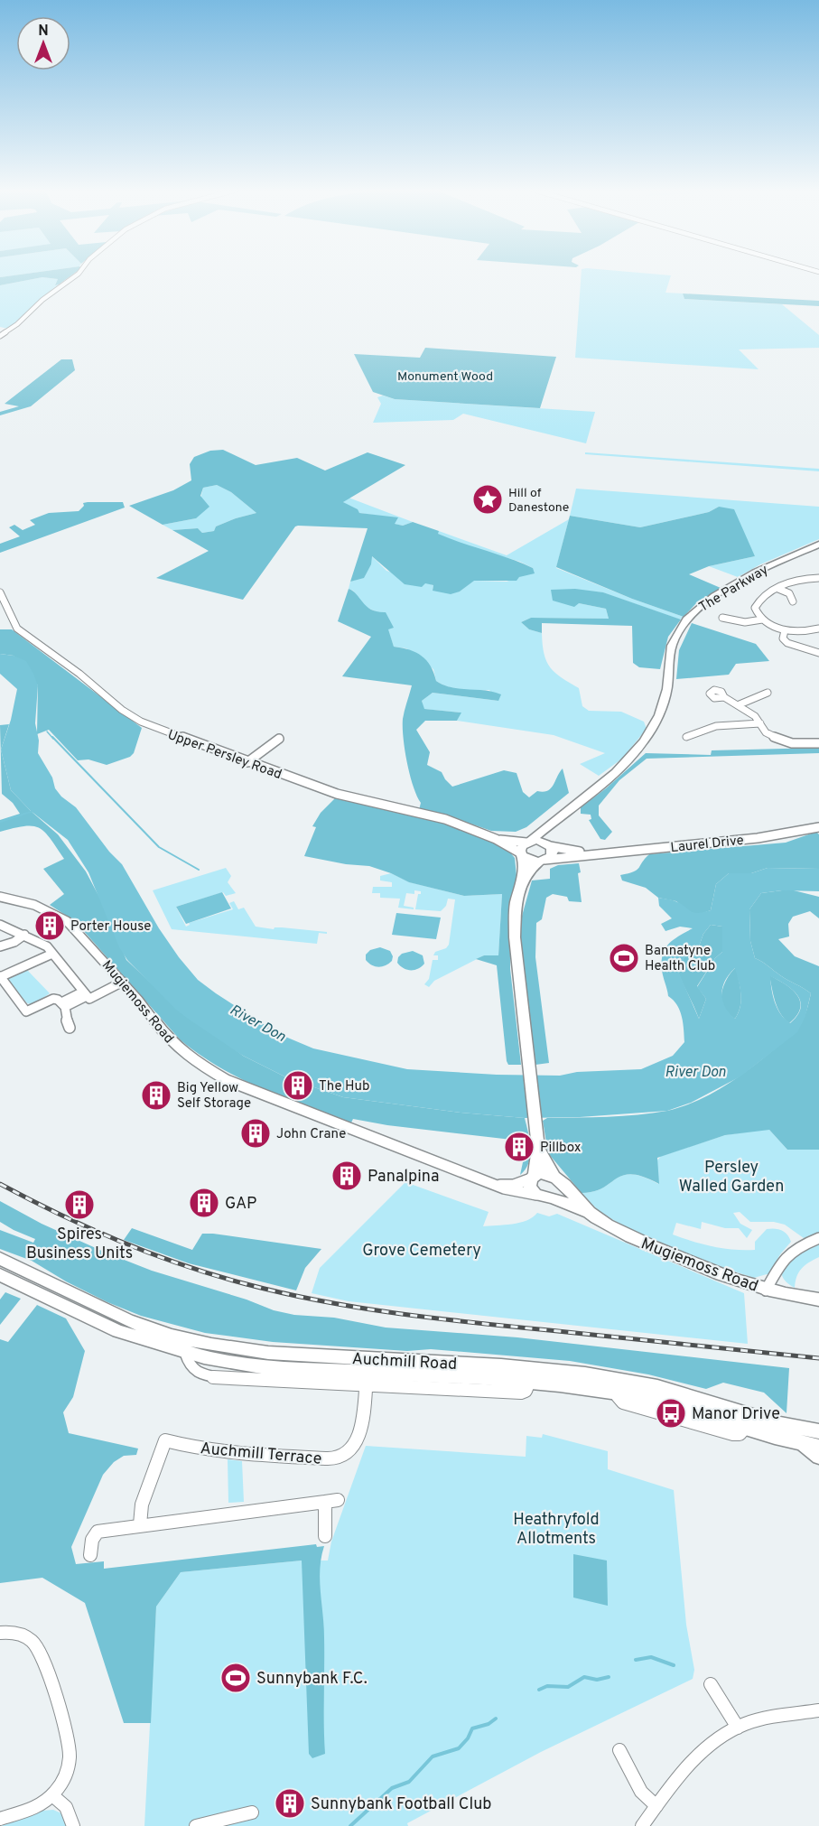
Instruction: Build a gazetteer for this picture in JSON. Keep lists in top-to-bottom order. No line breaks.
{"streets":{"main road":["The Parkway","Mugiemoss Road","Auchmill Road"],"street":["Upper Persley Road","Laurel Drive","Auchmill Terrace"]},"crossings":[["Auchmill Road","Auchmill Terrace"]],"water":["River Don"],"parks":["Monument Wood","Persley Walled Garden","Grove Cemetery","Heathryfold Allotments"],"places":{"place":["Hill of Danestone"],"building":["Porter House","The Hub","Big Yellow Self Storage","John Crane","Pillbox","Panalpina","GAP","Spires Business Units","Sunnybank Football Club"],"sports":["Bannatyne Health Club","Sunnybank F.C."],"bus stop":["Manor Drive"]},"north":"top"}
